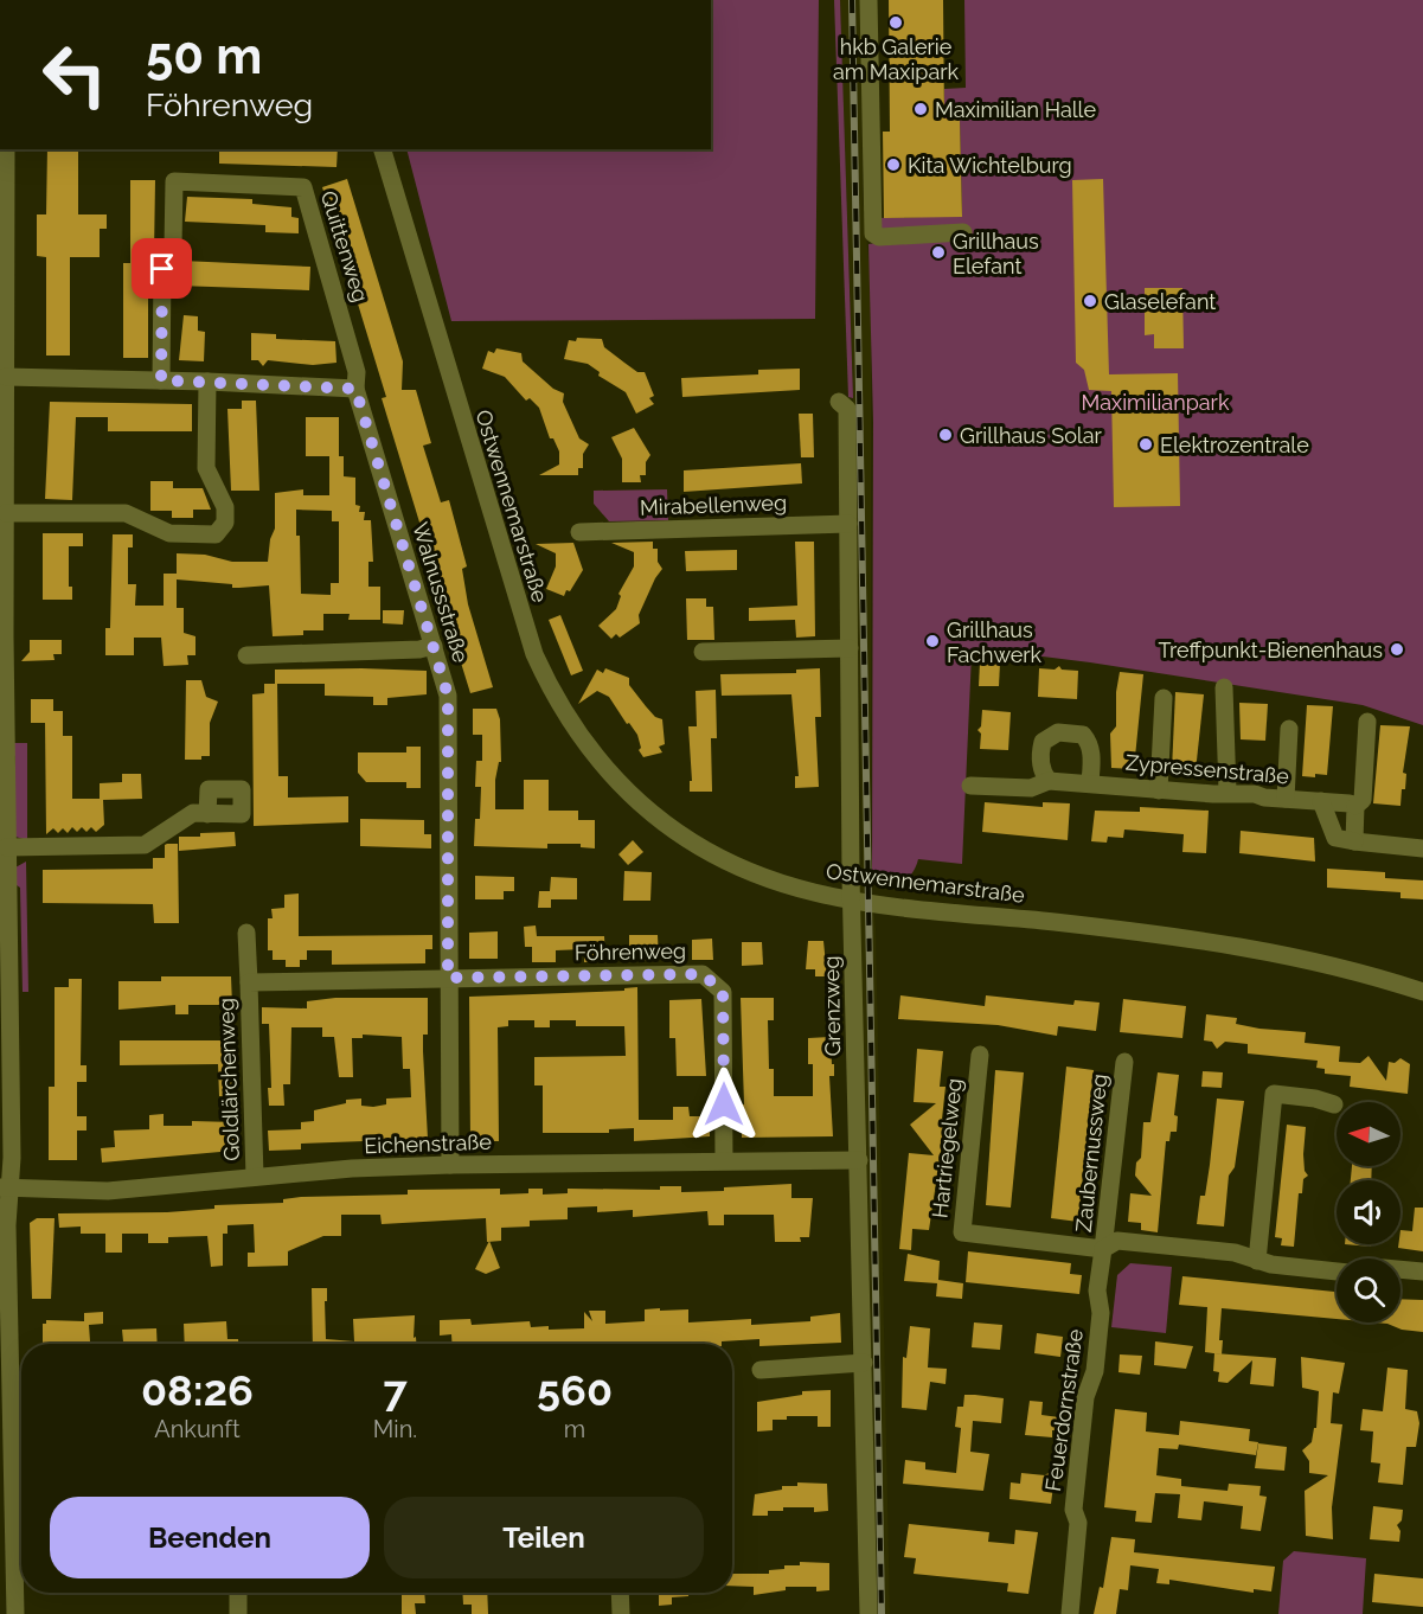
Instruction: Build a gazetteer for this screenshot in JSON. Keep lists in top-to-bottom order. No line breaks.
{"streets":{"street":["Quittenweg","Mirabellenweg","Ostwennemarstraße","Walnussstraße","Zypressenstraße","Föhrenweg","Grenzweg","Goldlärchenweg","Eichenstraße","Hartriegelweg","Zaubernussweg","Feuerdornstraße"]},"crossings":[["Quittenweg","Walnussstraße"],["Mirabellenweg","Grenzweg"],["Ostwennemarstraße","Grenzweg"],["Walnussstraße","Föhrenweg"],["Walnussstraße","Goldlärchenweg"],["Walnussstraße","Eichenstraße"],["Föhrenweg","Goldlärchenweg"],["Föhrenweg","Eichenstraße"],["Grenzweg","Eichenstraße"],["Goldlärchenweg","Eichenstraße"],["Hartriegelweg","Zaubernussweg"],["Hartriegelweg","Feuerdornstraße"],["Zaubernussweg","Feuerdornstraße"]],"parks":["Maximilianpark"],"places":["hkb Galerie am Maxipark","Maximilian Halle","Kita Wichtelburg","Grillhaus Elefant","Glaselefant","Grillhaus Solar","Elektrozentrale","Grillhaus Fachwerk","Treffpunkt-Bienenhaus"],"north":"left","page":{"turn":["50 m","Föhrenweg"],"eta":["08:26","Ankunft","7","Min.","560","m"],"buttons":["Beenden","Teilen"]}}
